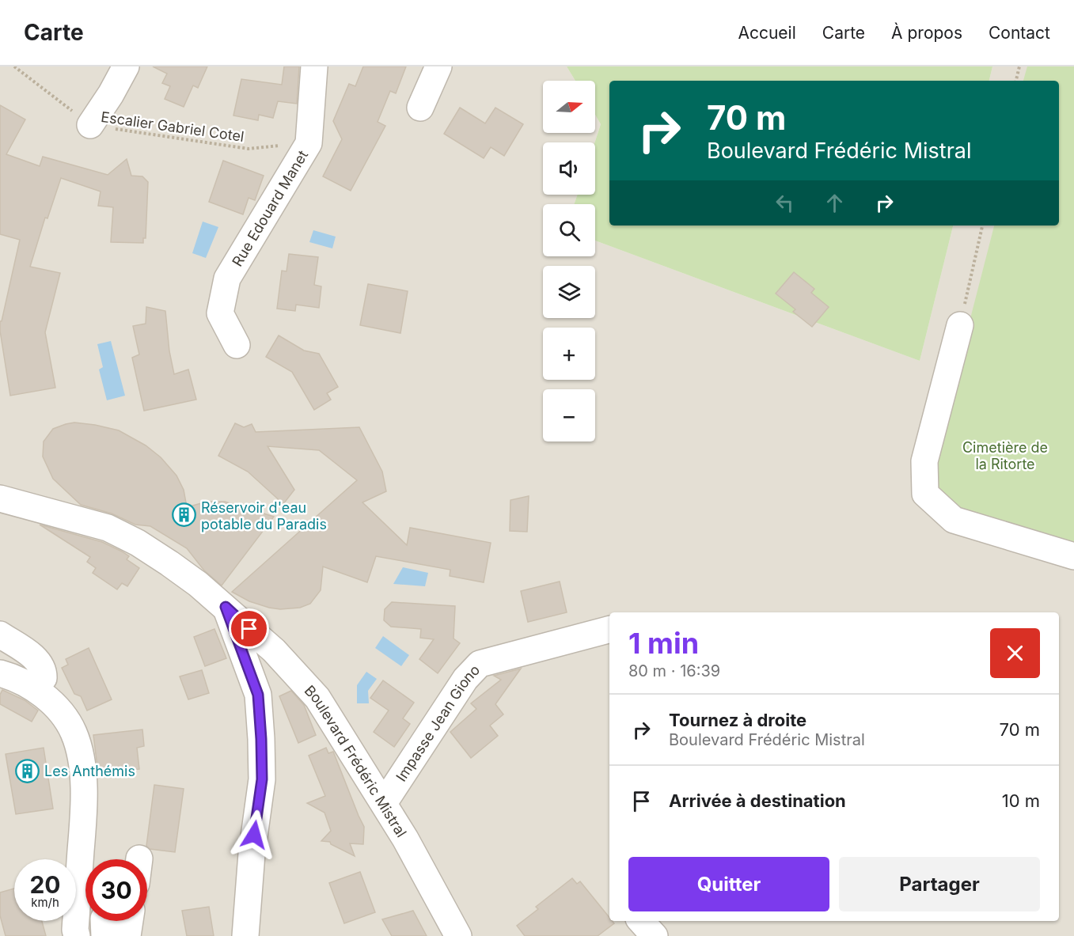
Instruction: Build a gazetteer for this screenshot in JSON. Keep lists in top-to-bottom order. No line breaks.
{"streets":{"street":["Rue Edouard Manet","Impasse Jean Giono","Boulevard Frédéric Mistral"],"path":["Escalier Gabriel Cotel"]},"crossings":[["Escalier Gabriel Cotel","Rue Edouard Manet"],["Impasse Jean Giono","Boulevard Frédéric Mistral"]],"parks":["Cimetière de la Ritorte"],"places":{"building":["Réservoir d'eau potable du Paradis","Les Anthémis"]},"north":"right","page":{"header":"Carte","nav":["Accueil","Carte","À propos","Contact"],"map_buttons":["+","−"],"turn":["70 m","Boulevard Frédéric Mistral"],"heading":["1 min","80 m · 16:39"],"list":[{"name":"Tournez à droite","note":"Boulevard Frédéric Mistral","value":"70 m"},{"name":"Arrivée à destination","value":"10 m"}],"buttons":["Quitter","Partager"],"speed":"20 km/h","limit":"30"}}
